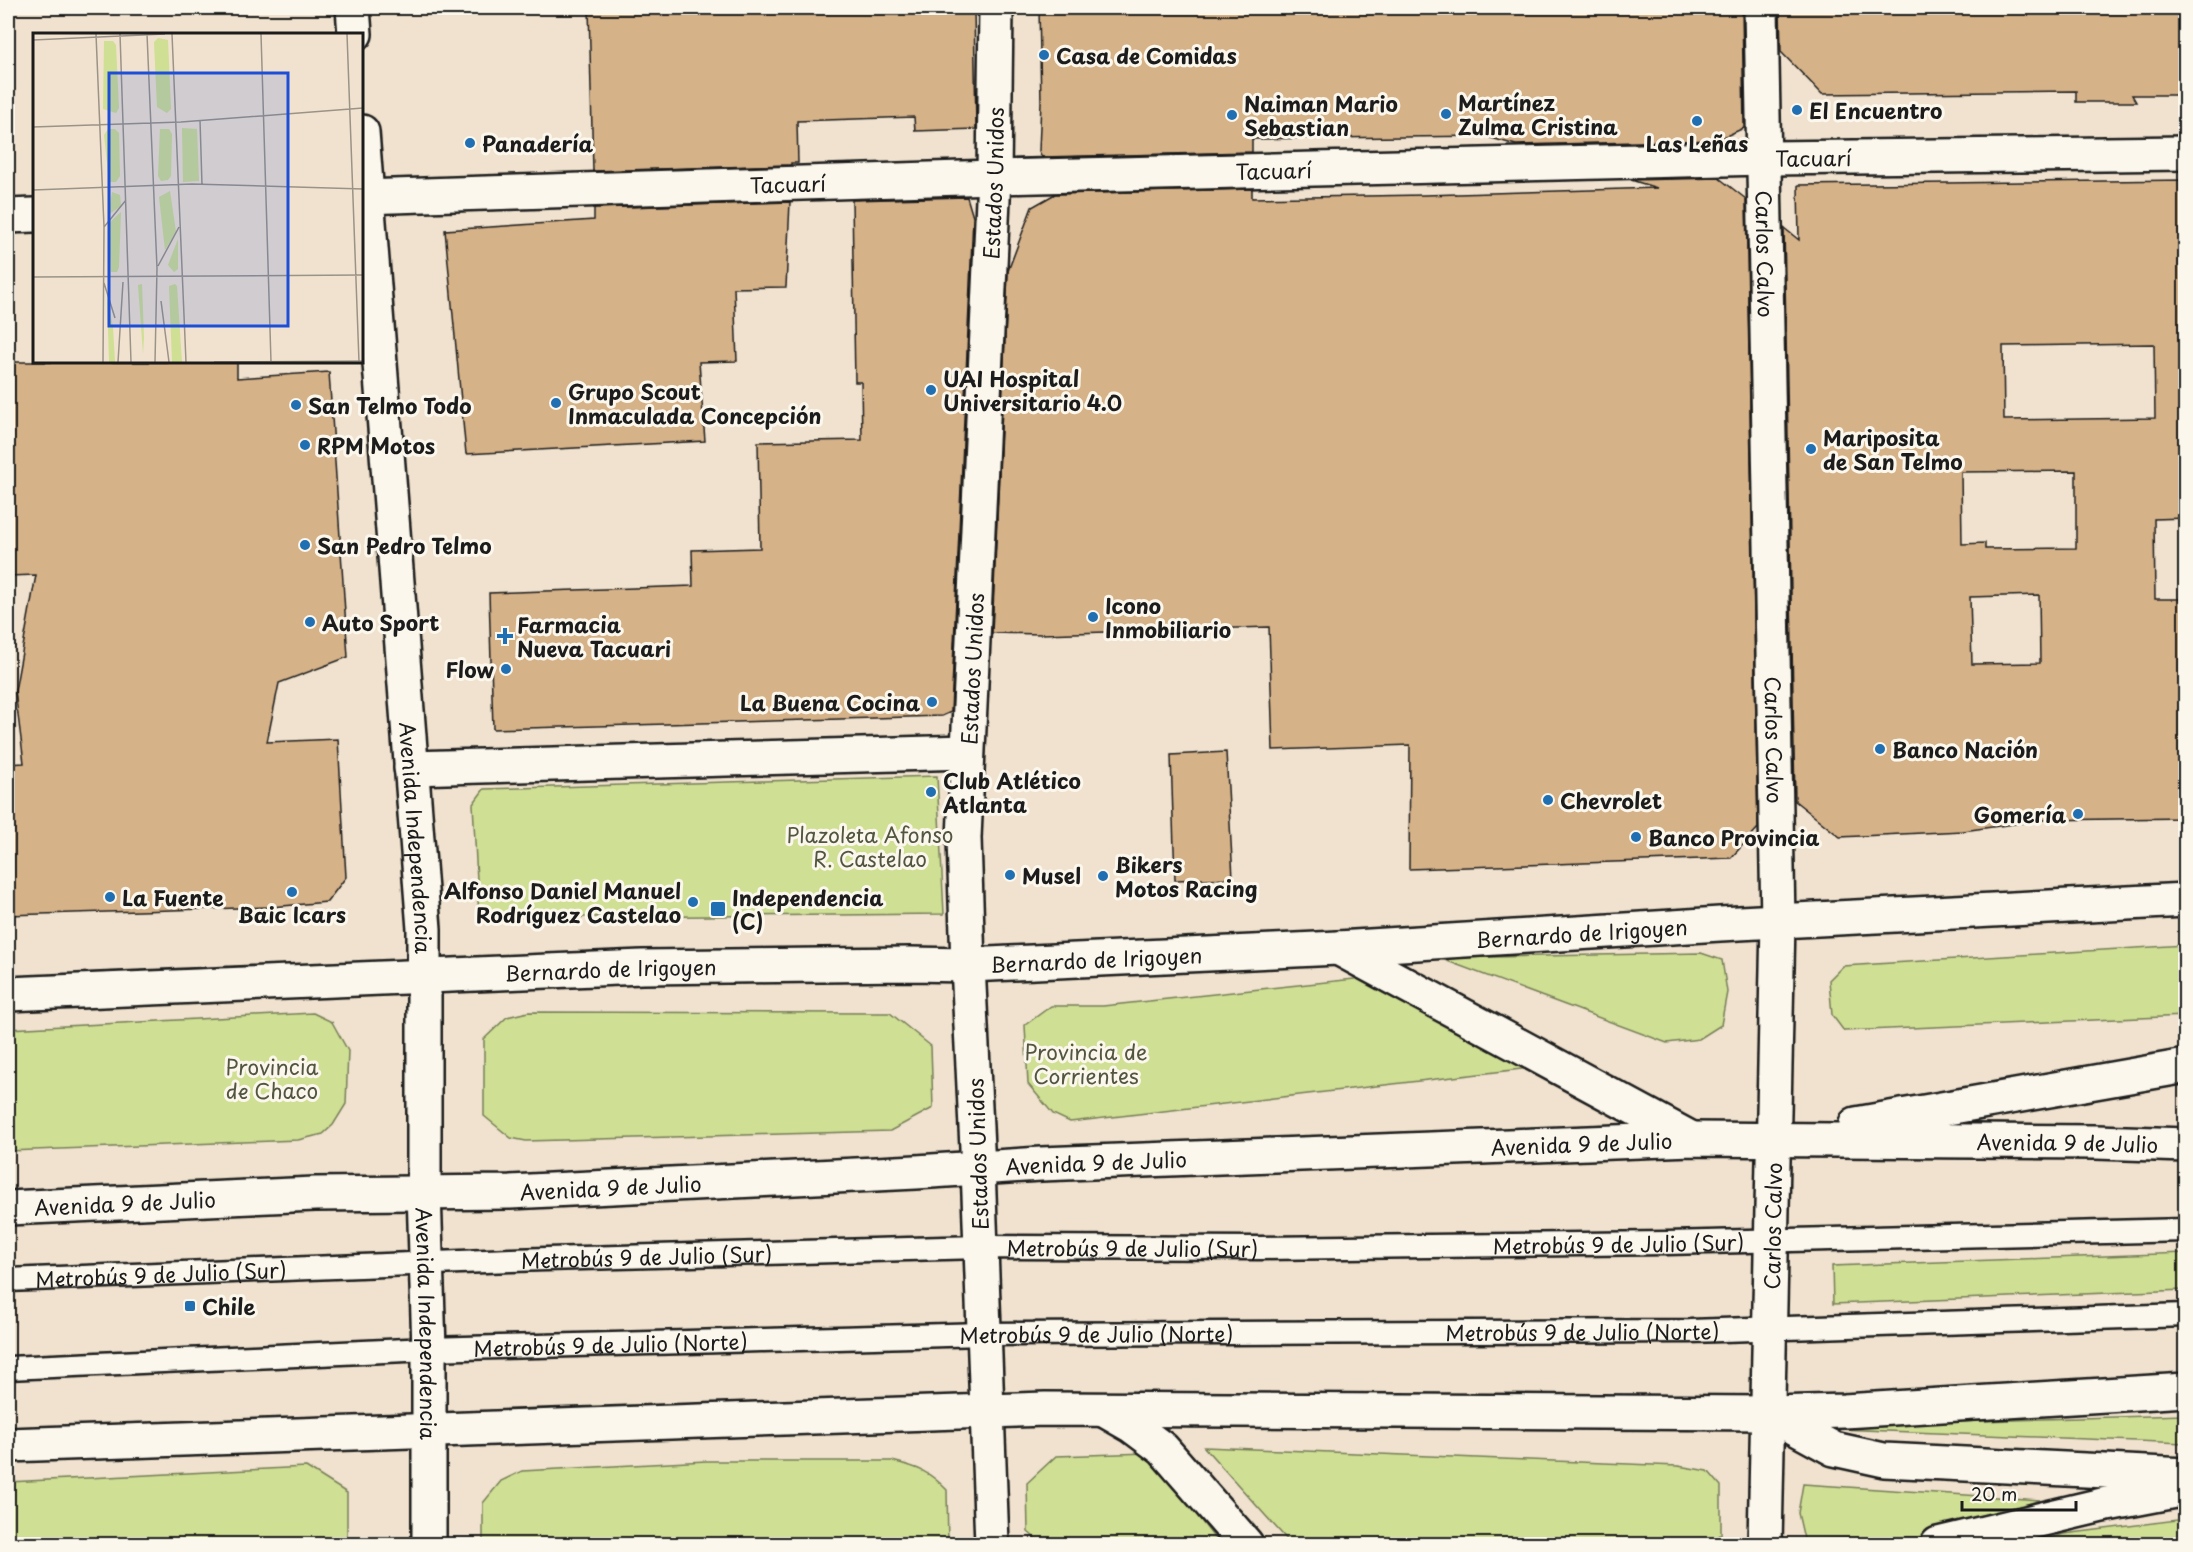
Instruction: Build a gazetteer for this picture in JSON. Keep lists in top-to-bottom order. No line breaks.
{"streets":{"main road":["Tacuarí","Estados Unidos","Carlos Calvo","Avenida Independencia","Bernardo de Irigoyen","Avenida 9 de Julio"],"lane":["Metrobús 9 de Julio (Sur)","Metrobús 9 de Julio (Norte)"]},"crossings":[["Tacuarí","Estados Unidos"],["Tacuarí","Carlos Calvo"],["Tacuarí","Avenida Independencia"],["Estados Unidos","Bernardo de Irigoyen"],["Estados Unidos","Avenida 9 de Julio"],["Estados Unidos","Metrobús 9 de Julio (Sur)"],["Estados Unidos","Metrobús 9 de Julio (Norte)"],["Carlos Calvo","Bernardo de Irigoyen"],["Carlos Calvo","Avenida 9 de Julio"],["Carlos Calvo","Metrobús 9 de Julio (Sur)"],["Carlos Calvo","Metrobús 9 de Julio (Norte)"],["Avenida Independencia","Bernardo de Irigoyen"],["Avenida Independencia","Avenida 9 de Julio"],["Avenida Independencia","Metrobús 9 de Julio (Sur)"],["Avenida Independencia","Metrobús 9 de Julio (Norte)"]],"parks":["Plazoleta Afonso R. Castelao","Provincia de Corrientes","Provincia de Chaco"],"places":{"other":["Casa de Comidas","El Encuentro","Martínez Zulma Cristina","Naiman Mario Sebastian","Las Leñas","Panadería","UAI Hospital Universitario 4.0","Grupo Scout Inmaculada Concepción","San Telmo Todo","RPM Motos","Mariposita de San Telmo","San Pedro Telmo","Icono Inmobiliario","Auto Sport","Flow","La Buena Cocina","Banco Nación","Club Atlético Atlanta","Chevrolet","Gomería","Banco Provincia","Musel","Bikers Motos Racing","Baic Icars","La Fuente","Alfonso Daniel Manuel Rodríguez Castelao"],"health":["Farmacia Nueva Tacuari"],"transit":["Independencia (C)","Chile"]},"scale_bar":"20 m"}
